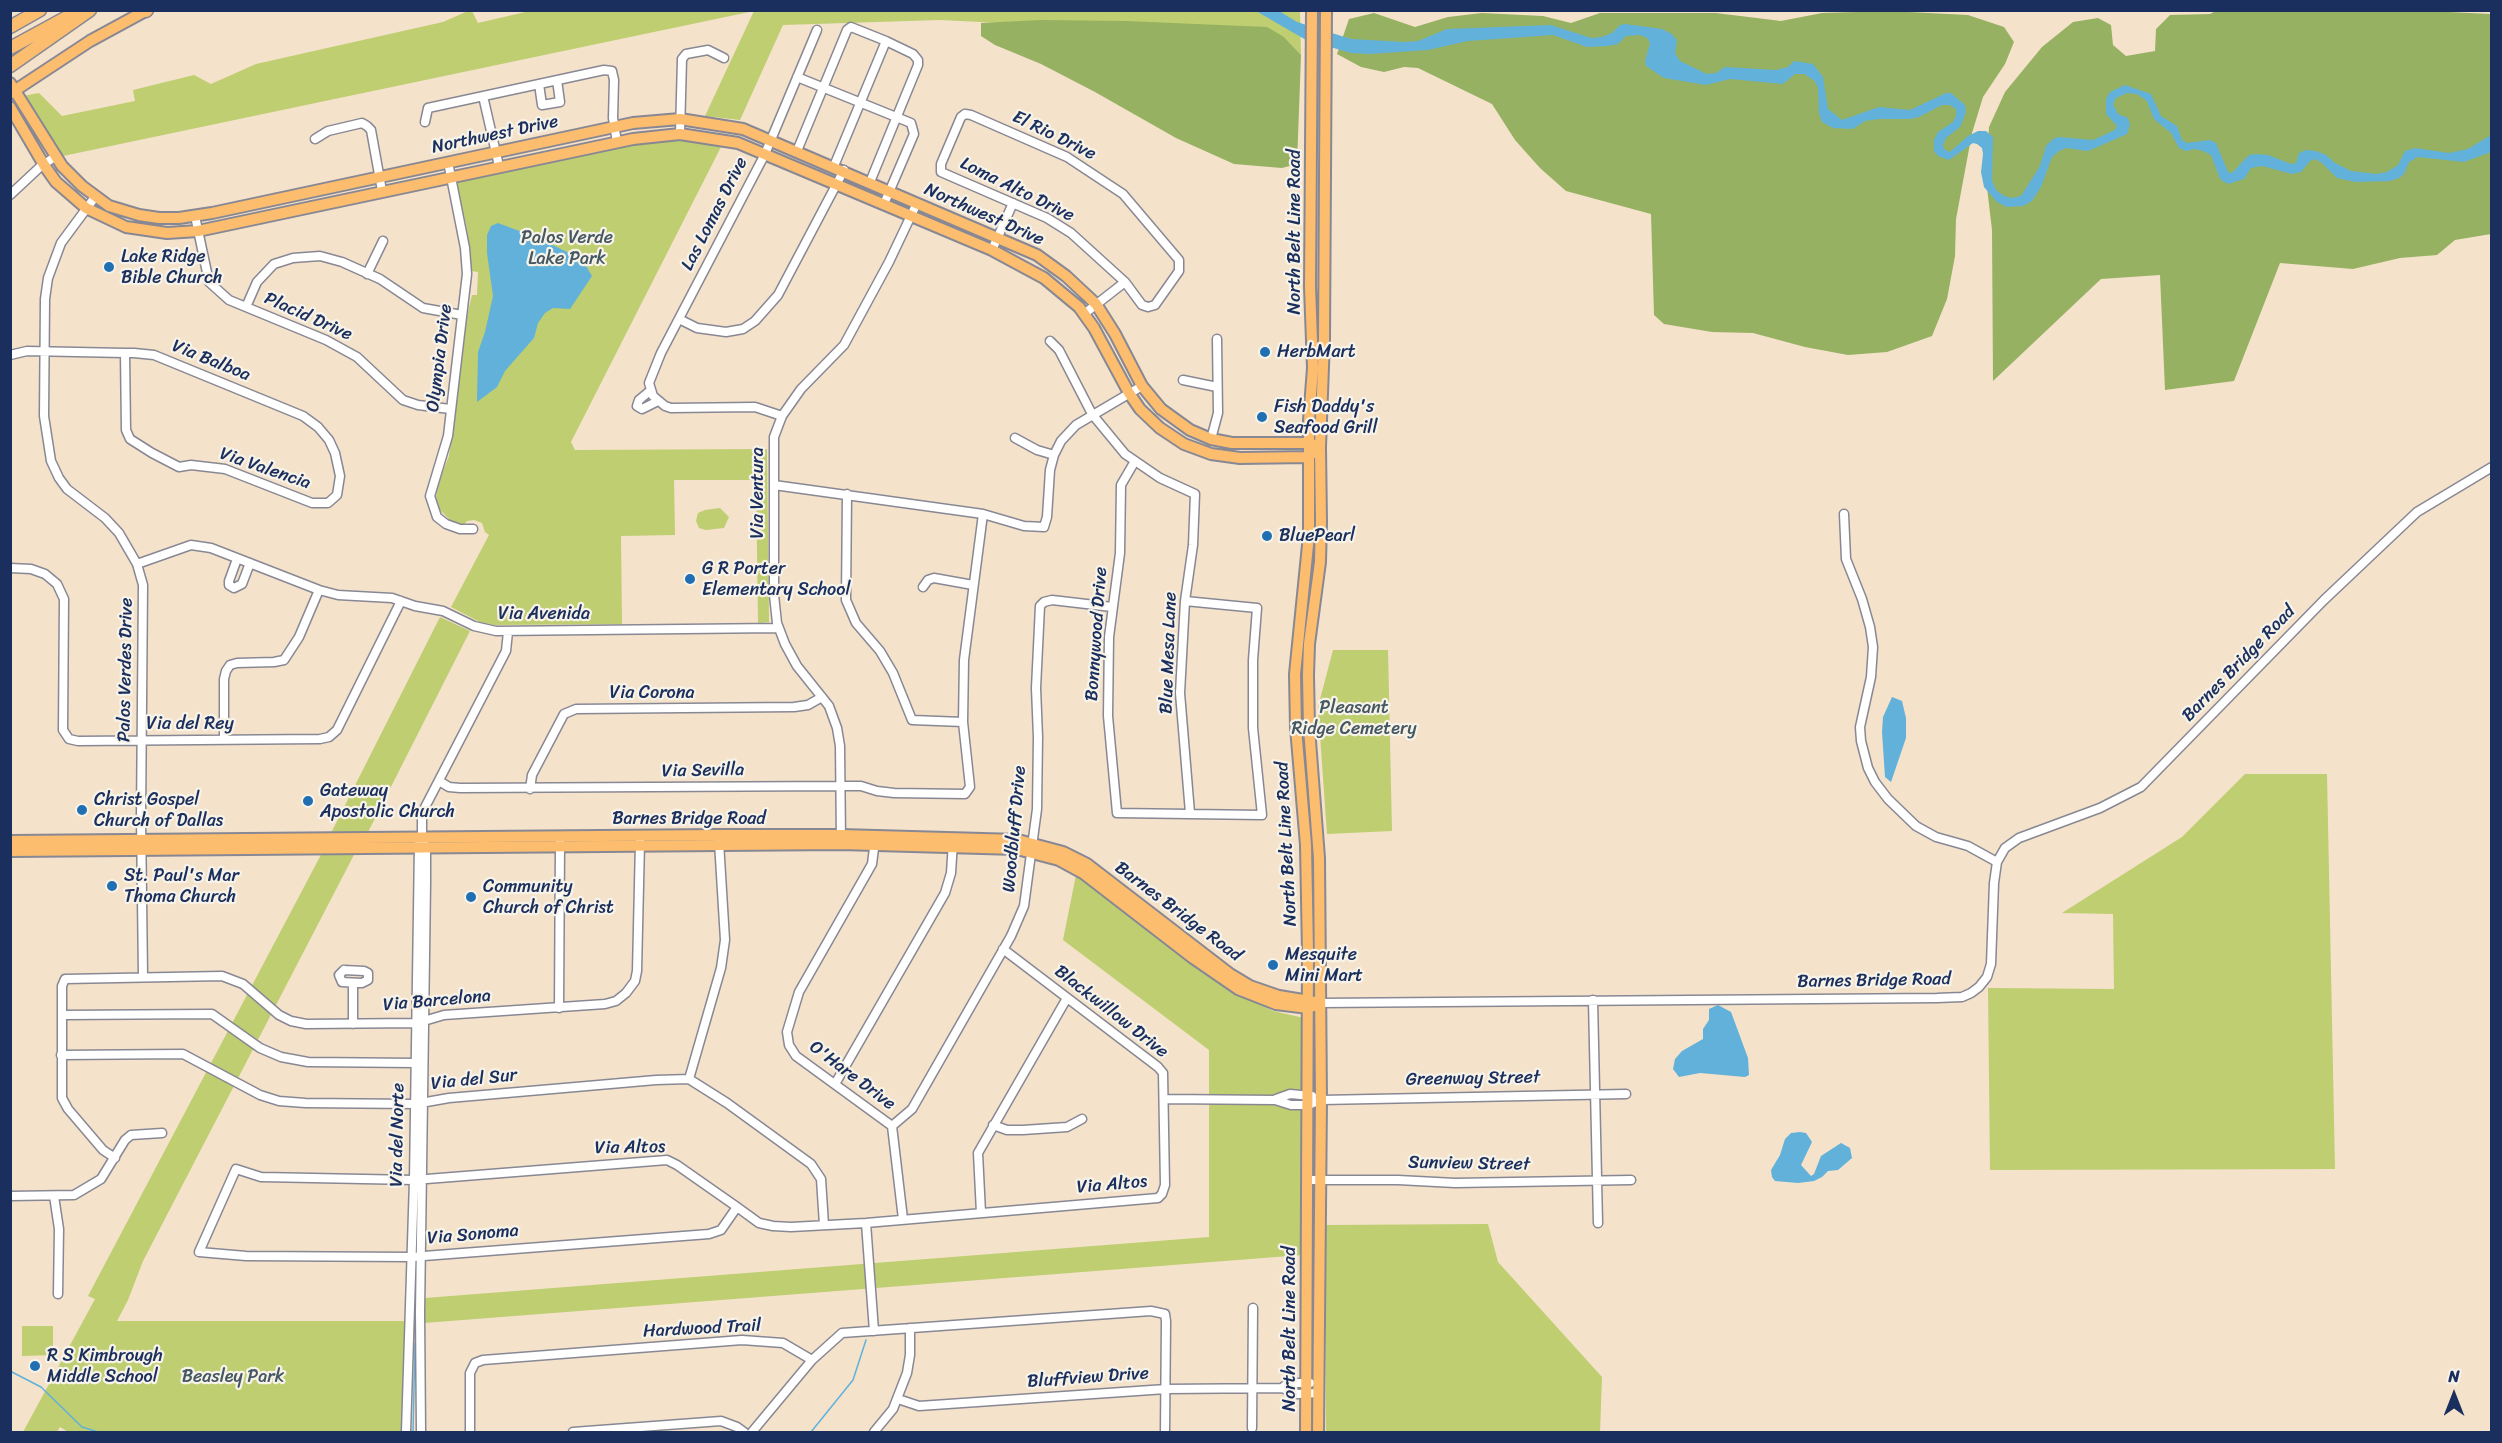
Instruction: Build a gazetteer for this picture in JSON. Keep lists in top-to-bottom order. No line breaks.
{"streets":{"main road":["Northwest Drive","North Belt Line Road","Barnes Bridge Road"],"street":["El Rio Drive","Loma Alto Drive","Las Lomas Drive","Placid Drive","Olympia Drive","Via Balboa","Via Valencia","Via Ventura","Via Avenida","Bonnywood Drive","Blue Mesa Lane","Palos Verdes Drive","Via Corona","Via del Rey","Via Sevilla","Woodbluff Drive","Via Barcelona","Blackwillow Drive","O'Hare Drive","Greenway Street","Via del Sur","Via del Norte","Via Altos","Sunview Street","Via Sonoma","Hardwood Trail","Bluffview Drive"]},"crossings":[["Northwest Drive","Las Lomas Drive"],["Northwest Drive","North Belt Line Road"],["Northwest Drive","Placid Drive"],["Northwest Drive","Olympia Drive"],["Northwest Drive","Via Ventura"],["Northwest Drive","Palos Verdes Drive"],["El Rio Drive","Loma Alto Drive"],["North Belt Line Road","Barnes Bridge Road"],["North Belt Line Road","Greenway Street"],["North Belt Line Road","Sunview Street"],["North Belt Line Road","Bluffview Drive"],["Placid Drive","Olympia Drive"],["Via Balboa","Via Valencia"],["Via Balboa","Palos Verdes Drive"],["Via Ventura","Via Avenida"],["Via Ventura","Barnes Bridge Road"],["Via Ventura","Via Corona"],["Via Ventura","Via Sevilla"],["Via Avenida","Palos Verdes Drive"],["Via Avenida","Via del Rey"],["Via Avenida","Via del Norte"],["Bonnywood Drive","Blue Mesa Lane"],["Bonnywood Drive","Woodbluff Drive"],["Barnes Bridge Road","Palos Verdes Drive"],["Barnes Bridge Road","Woodbluff Drive"],["Barnes Bridge Road","Via Barcelona"],["Barnes Bridge Road","O'Hare Drive"],["Barnes Bridge Road","Via del Norte"],["Palos Verdes Drive","Via del Rey"],["Palos Verdes Drive","Via Barcelona"],["Via Corona","Via Sevilla"],["Via Sevilla","Via del Norte"],["Woodbluff Drive","Blackwillow Drive"],["Woodbluff Drive","O'Hare Drive"],["Via Barcelona","Via del Norte"],["Blackwillow Drive","Via Altos"],["O'Hare Drive","Via Altos"],["Via del Sur","Via del Norte"],["Via del Norte","Via Altos"],["Via del Norte","Via Sonoma"],["Via Altos","Via Sonoma"]],"parks":["Palos Verde Lake Park","Pleasant Ridge Cemetery","Beasley Park"],"places":["Lake Ridge Bible Church","HerbMart","Fish Daddy's Seafood Grill","BluePearl","G R Porter Elementary School","Gateway Apostolic Church","Christ Gospel Church of Dallas","St. Paul's Mar Thoma Church","Community Church of Christ","Mesquite Mini Mart","R S Kimbrough Middle School"],"north":"top"}
